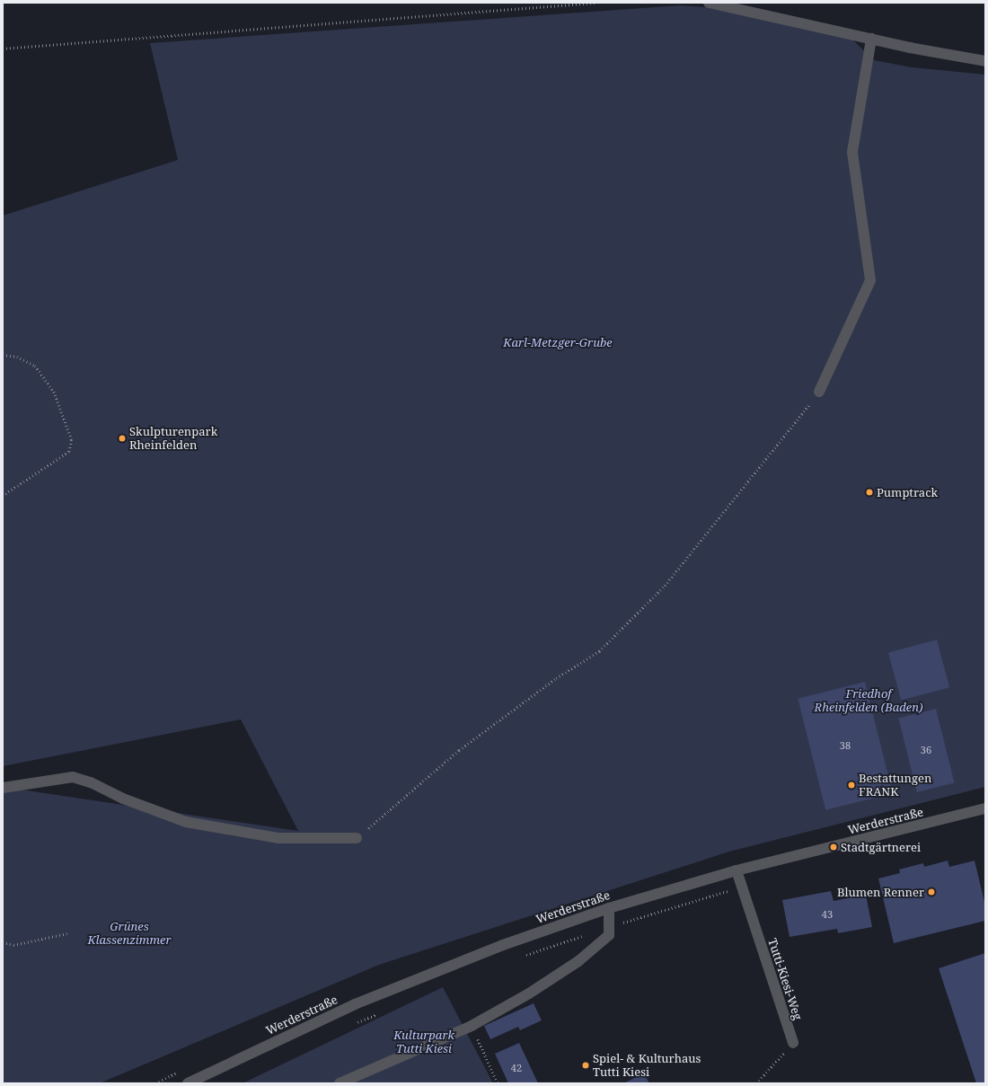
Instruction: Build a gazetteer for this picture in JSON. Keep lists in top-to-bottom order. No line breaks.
{"streets":{"street":["Werderstraße","Tutti-Kiesi-Weg"]},"crossings":[["Werderstraße","Tutti-Kiesi-Weg"]],"parks":["Karl-Metzger-Grube","Friedhof Rheinfelden (Baden)","Grünes Klassenzimmer","Kulturpark Tutti Kiesi"],"places":["Skulpturenpark Rheinfelden","Pumptrack","Bestattungen FRANK","Stadtgärtnerei","Blumen Renner","Spiel- & Kulturhaus Tutti Kiesi"],"house_numbers":["38","36","43","42"]}
